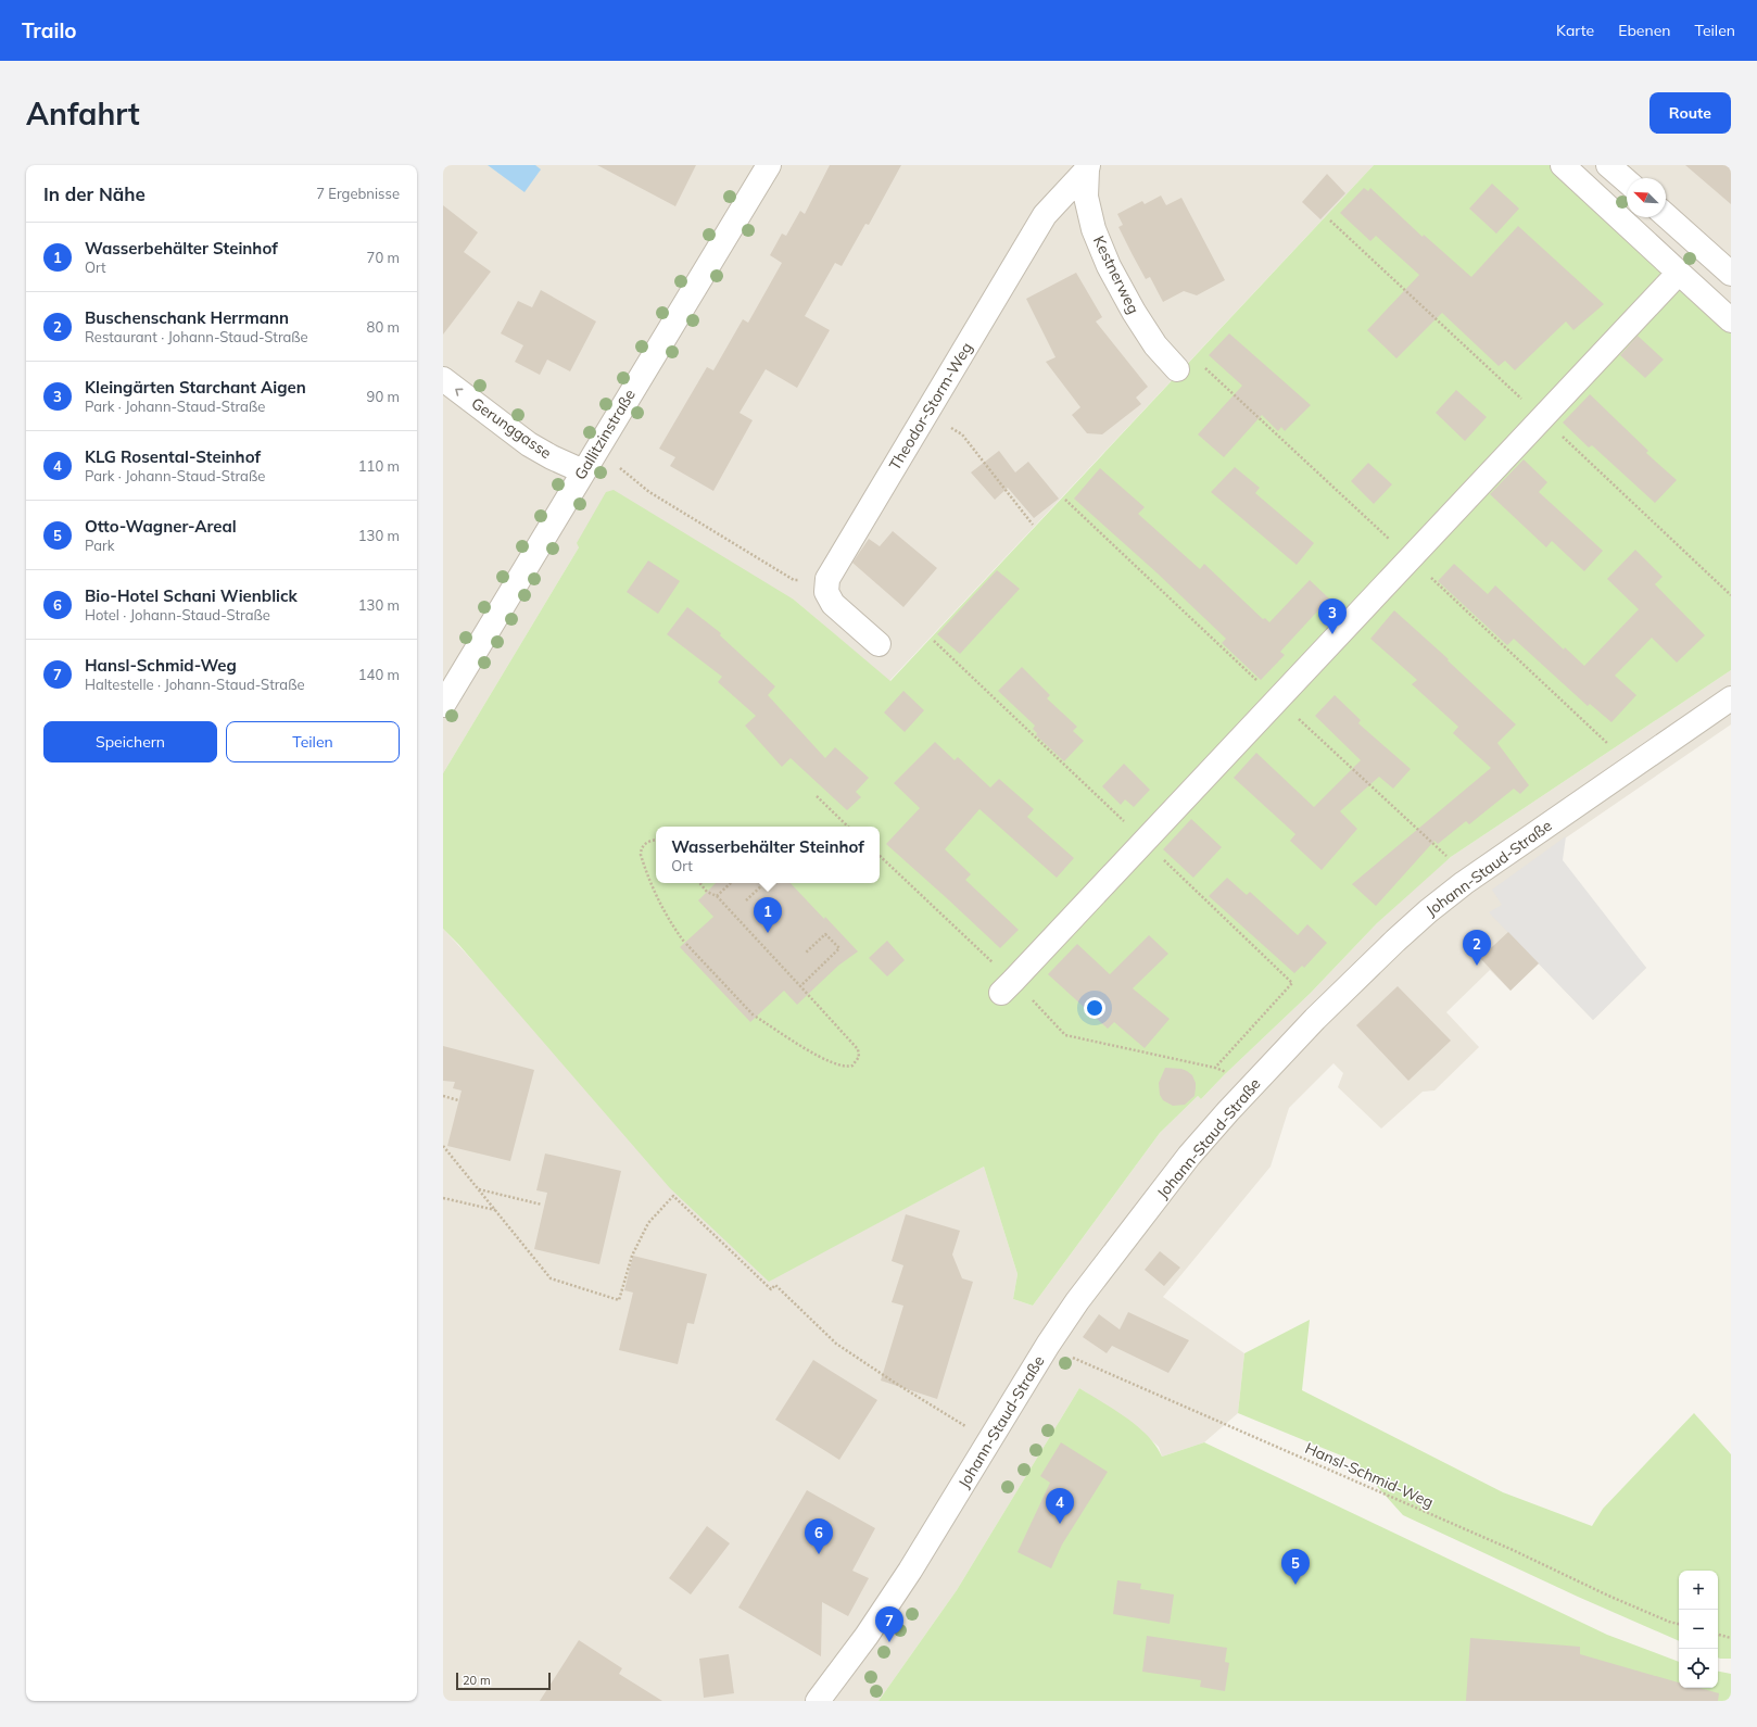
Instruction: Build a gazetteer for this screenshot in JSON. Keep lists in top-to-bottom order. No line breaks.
{"streets":{"street":["Kestnerweg","Theodor-Storm-Weg","Gerunggasse","Gallitzinstraße","Johann-Staud-Straße"],"path":["Hansl-Schmid-Weg"]},"crossings":[["Kestnerweg","Theodor-Storm-Weg"],["Gerunggasse","Gallitzinstraße"],["Johann-Staud-Straße","Hansl-Schmid-Weg"]],"one_way":["Gerunggasse"],"scale_bar":"20 m","north":"top left","page":{"header":"Trailo","nav":["Karte","Ebenen","Teilen"],"buttons":["Route",["Speichern","Teilen"]],"title":"Anfahrt","heading":["In der Nähe","7 Ergebnisse"],"list":[{"mark":"1","name":"Wasserbehälter Steinhof","note":"Ort","value":"70 m"},{"mark":"2","name":"Buschenschank Herrmann","note":"Restaurant · Johann-Staud-Straße","value":"80 m"},{"mark":"3","name":"Kleingärten Starchant Aigen","note":"Park · Johann-Staud-Straße","value":"90 m"},{"mark":"4","name":"KLG Rosental-Steinhof","note":"Park · Johann-Staud-Straße","value":"110 m"},{"mark":"5","name":"Otto-Wagner-Areal","note":"Park","value":"130 m"},{"mark":"6","name":"Bio-Hotel Schani Wienblick","note":"Hotel · Johann-Staud-Straße","value":"130 m"},{"mark":"7","name":"Hansl-Schmid-Weg","note":"Haltestelle · Johann-Staud-Straße","value":"140 m"}],"pins":["3","1","2","4","6","5","7"],"popup":["Wasserbehälter Steinhof","Ort"],"map_buttons":["+","−"],"scale":"20 m"}}
